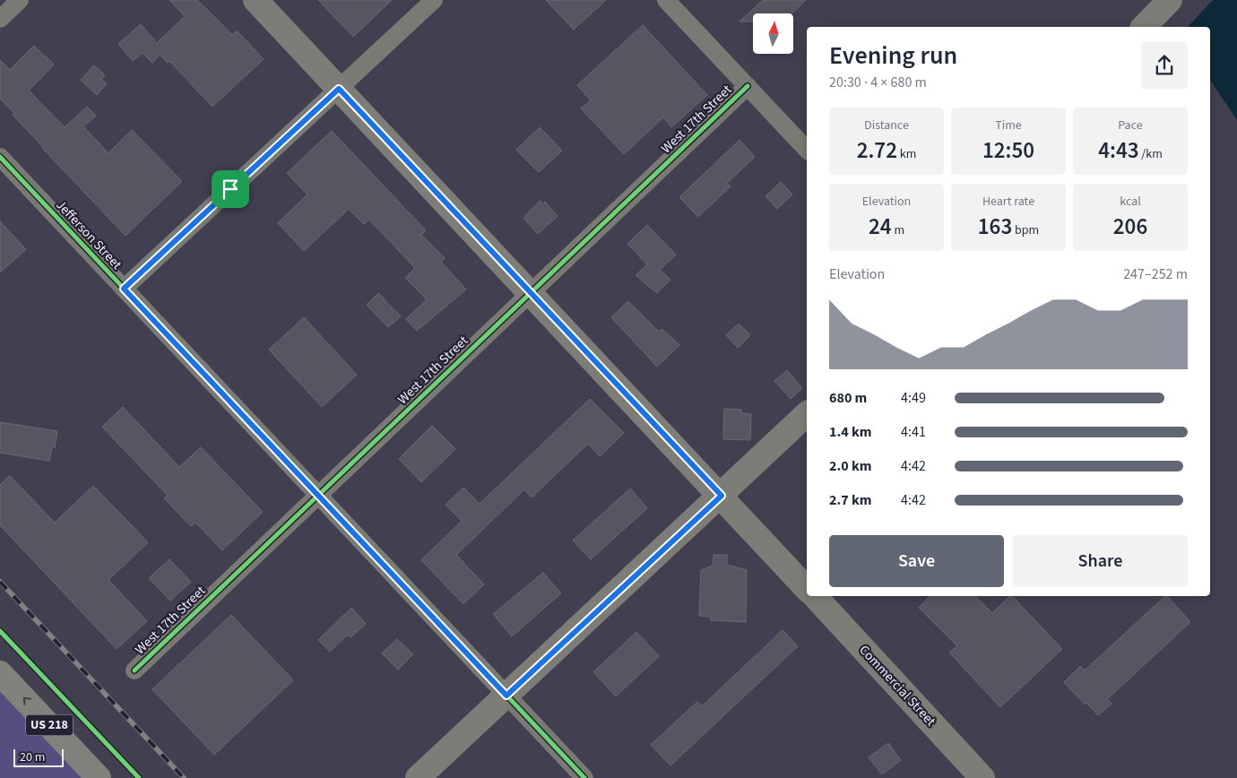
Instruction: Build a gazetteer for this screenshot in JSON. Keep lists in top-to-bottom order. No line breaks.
{"streets":{"highway":["US 218"],"street":["West 17th Street","Jefferson Street","Commercial Street"]},"crossings":[["West 17th Street","Jefferson Street"]],"scale_bar":"20 m","north":"top","page":{"heading":["Evening run","20:30 · 4 × 680 m"],"stats":[["Distance","2.72 km"],["Time","12:50"],["Pace","4:43 /km"],["Elevation","24 m"],["Heart rate","163 bpm"],["kcal","206"]],"chart":["Elevation","247–252 m"],"list":[{"name":"680 m","note":"4:49"},{"name":"1.4 km","note":"4:41"},{"name":"2.0 km","note":"4:42"},{"name":"2.7 km","note":"4:42"}],"buttons":["Save","Share"],"scale":"20 m"}}
